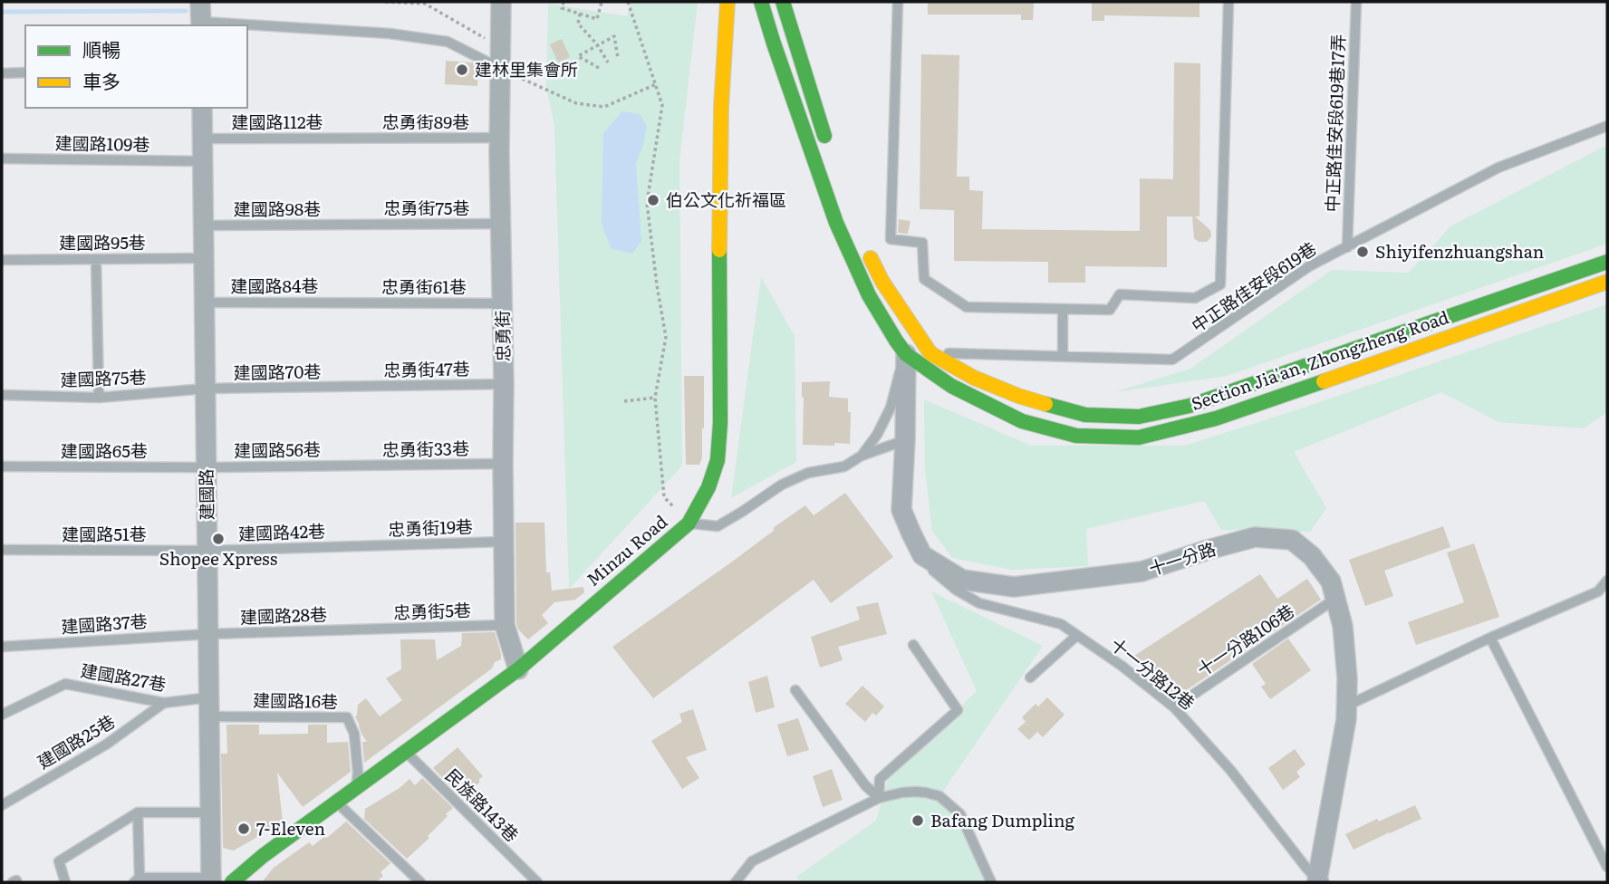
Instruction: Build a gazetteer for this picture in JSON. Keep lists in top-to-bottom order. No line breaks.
{"streets":{"main road":["Section Jia'an, Zhongzheng Road","Minzu Road"],"street":["忠勇街","建國路","十一分路"],"lane":["建國路112巷","忠勇街89巷","中正路佳安段619巷17弄","建國路109巷","忠勇街75巷","建國路98巷","建國路95巷","建國路84巷","忠勇街61巷","中正路佳安段619巷","忠勇街47巷","建國路70巷","建國路75巷","忠勇街33巷","建國路56巷","建國路65巷","忠勇街19巷","建國路42巷","建國路51巷","忠勇街5巷","建國路28巷","建國路37巷","十一分路106巷","十一分路12巷","建國路27巷","建國路16巷","建國路25巷","民族路143巷"]},"crossings":[["建國路112巷","忠勇街89巷"],["建國路112巷","建國路"],["忠勇街89巷","忠勇街"],["中正路佳安段619巷17弄","中正路佳安段619巷"],["建國路109巷","建國路"],["忠勇街75巷","建國路98巷"],["忠勇街75巷","忠勇街"],["建國路98巷","建國路"],["建國路95巷","建國路"],["建國路84巷","忠勇街61巷"],["建國路84巷","建國路"],["忠勇街61巷","忠勇街"],["中正路佳安段619巷","Section Jia'an, Zhongzheng Road"],["忠勇街","忠勇街47巷"],["忠勇街","忠勇街33巷"],["忠勇街","忠勇街19巷"],["忠勇街","Minzu Road"],["忠勇街","忠勇街5巷"],["忠勇街47巷","建國路70巷"],["建國路70巷","建國路75巷"],["建國路70巷","建國路"],["建國路75巷","建國路"],["忠勇街33巷","建國路56巷"],["建國路56巷","建國路65巷"],["建國路56巷","建國路"],["建國路65巷","建國路"],["建國路","建國路42巷"],["建國路","建國路51巷"],["建國路","建國路28巷"],["建國路","建國路37巷"],["建國路","建國路27巷"],["建國路","建國路16巷"],["忠勇街19巷","建國路42巷"],["建國路42巷","建國路51巷"],["Minzu Road","建國路16巷"],["Minzu Road","民族路143巷"],["十一分路","十一分路106巷"],["十一分路","十一分路12巷"],["忠勇街5巷","建國路28巷"],["建國路28巷","建國路37巷"],["十一分路106巷","十一分路12巷"],["建國路27巷","建國路16巷"],["建國路27巷","建國路25巷"]],"places":["建林里集會所","伯公文化祈福區","Shiyifenzhuangshan","Shopee Xpress","Bafang Dumpling","7-Eleven"],"legend":["順暢","車多"]}
